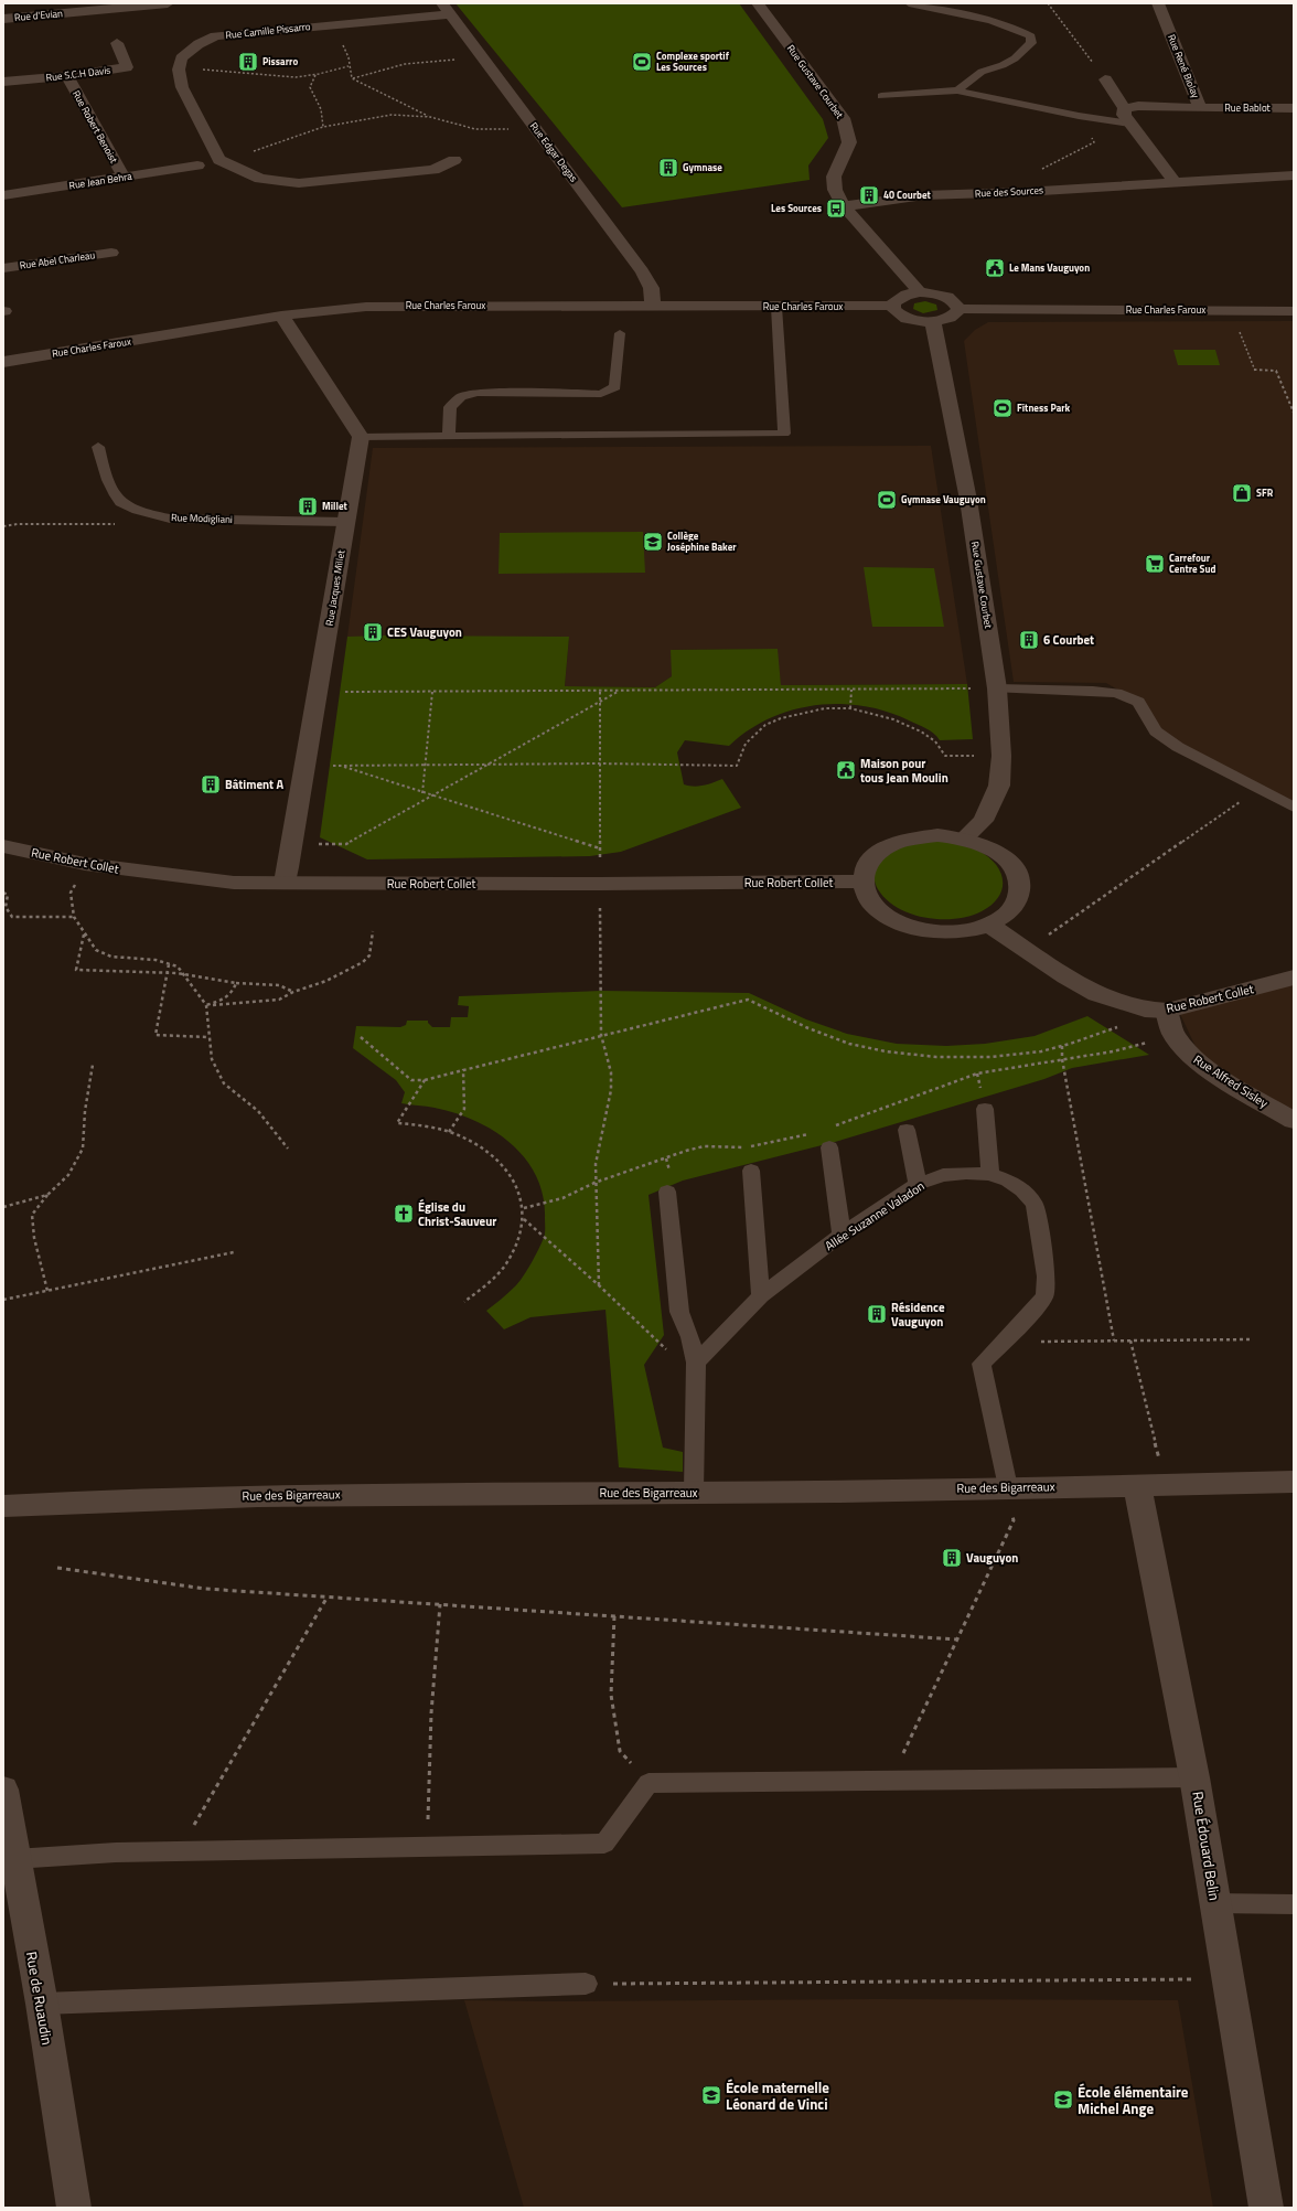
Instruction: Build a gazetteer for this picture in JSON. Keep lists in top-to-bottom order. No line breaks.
{"streets":{"street":["Rue d'Evian","Rue Camille Pissarro","Rue René Biolay","Rue S.C.H Davis","Rue Gustave Courbet","Rue Bablot","Rue Robert Benoist","Rue Edgar Degas","Rue Jean Behra","Rue des Sources","Rue Abel Charleau","Rue Charles Faroux","Rue Jacques Millet","Rue Robert Collet","Rue Alfred Sisley","Rue des Bigarreaux","Rue Édouard Belin","Rue de Ruaudin"],"lane":["Rue Modigliani","Allée Suzanne Valadon"]},"crossings":[["Rue Camille Pissarro","Rue Edgar Degas"],["Rue René Biolay","Rue Bablot"],["Rue S.C.H Davis","Rue Robert Benoist"],["Rue Gustave Courbet","Rue des Sources"],["Rue Gustave Courbet","Rue Robert Collet"],["Rue Robert Benoist","Rue Jean Behra"],["Rue Edgar Degas","Rue Charles Faroux"],["Rue Modigliani","Rue Jacques Millet"],["Rue Jacques Millet","Rue Robert Collet"],["Rue Robert Collet","Rue Alfred Sisley"],["Allée Suzanne Valadon","Rue des Bigarreaux"],["Rue des Bigarreaux","Rue Édouard Belin"]],"places":{"building":["Pissarro","Gymnase","40 Courbet","Millet","CES Vauguyon","6 Courbet","Bâtiment A","Résidence Vauguyon","Vauguyon"],"sports":["Complexe sportif Les Sources","Fitness Park","Gymnase Vauguyon"],"bus stop":["Les Sources"],"public building":["Le Mans Vauguyon","Maison pour tous Jean Moulin"],"shop":["SFR"],"school or university":["Collège Joséphine Baker","École maternelle Léonard de Vinci","École élémentaire Michel Ange"],"supermarket":["Carrefour Centre Sud"],"church":["Église du Christ-Sauveur"]}}
